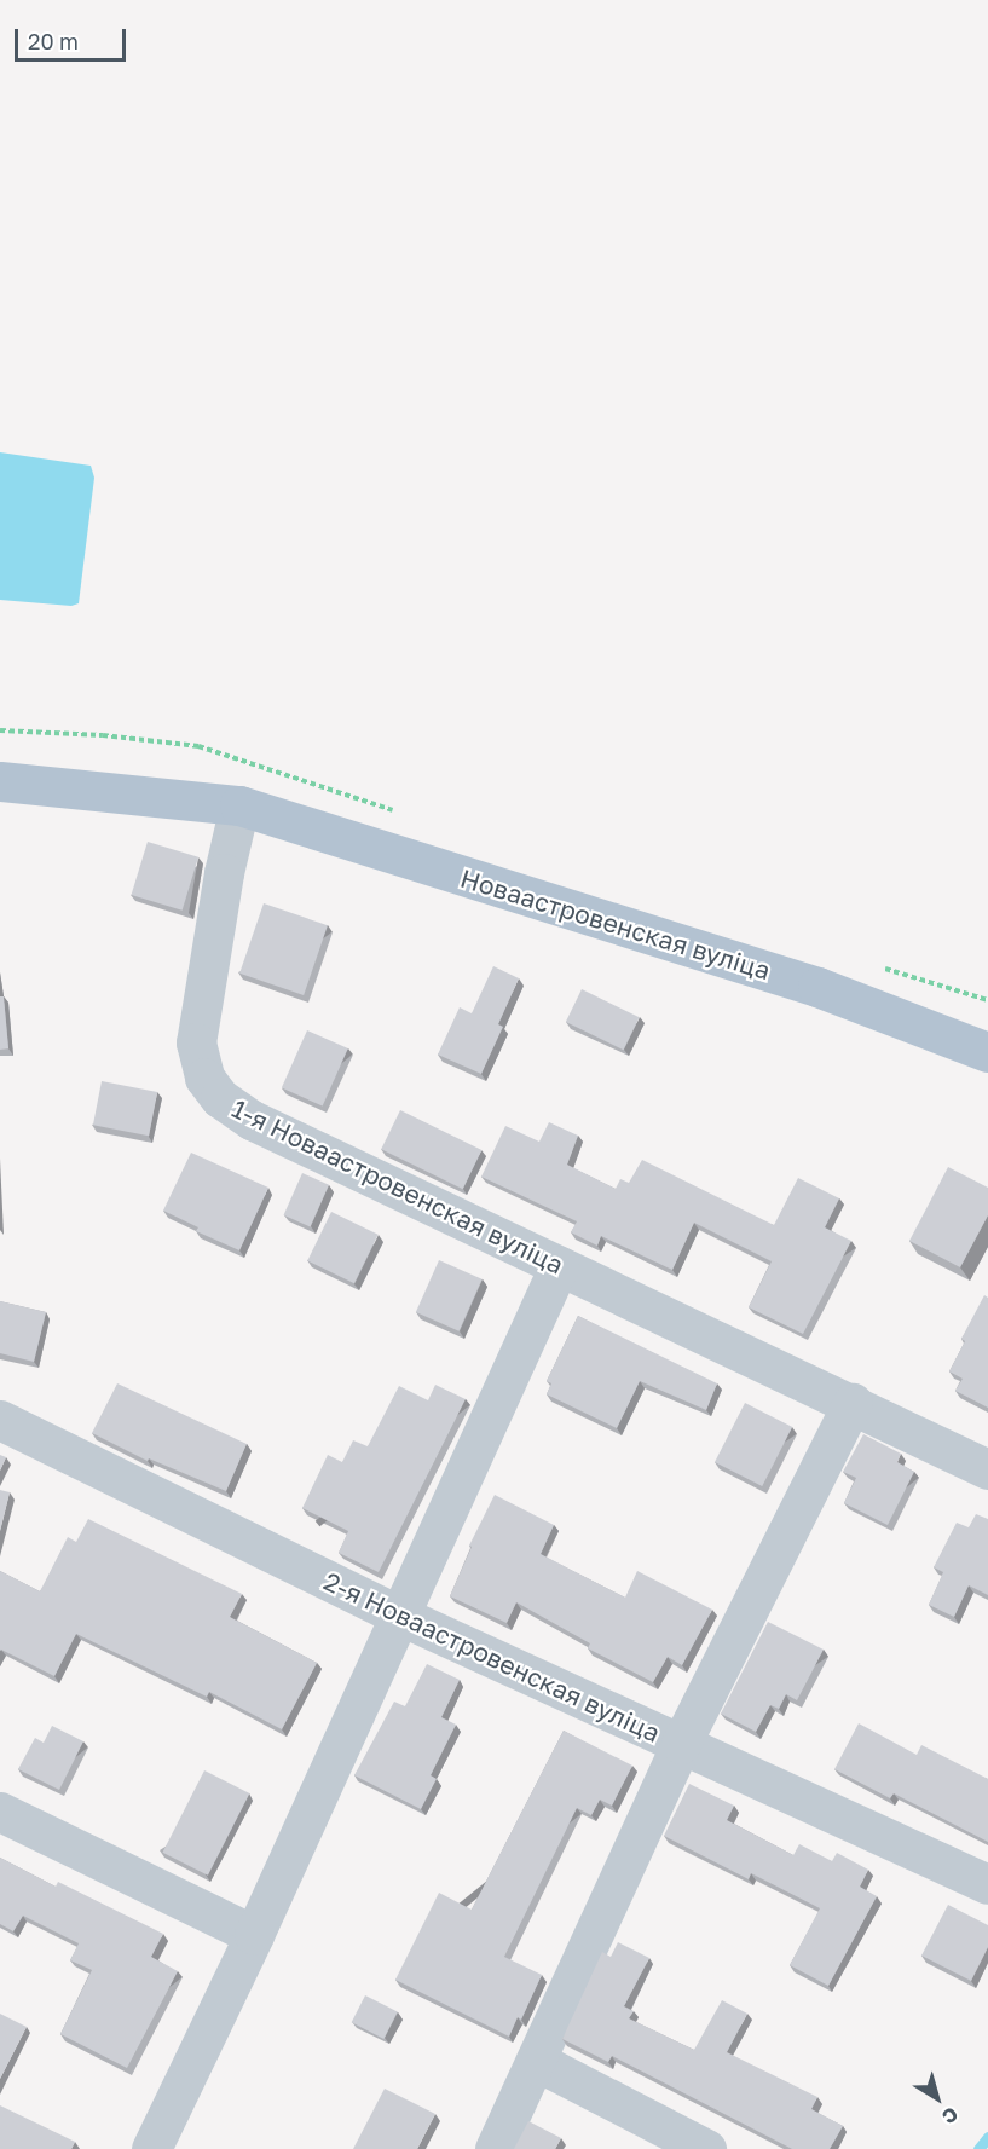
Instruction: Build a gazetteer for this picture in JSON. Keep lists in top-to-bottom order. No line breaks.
{"streets":{"main road":["Новаастровенская вуліца"],"street":["1-я Новаастровенская вуліца","2-я Новаастровенская вуліца"]},"crossings":[["Новаастровенская вуліца","1-я Новаастровенская вуліца"]],"scale_bar":"20 m","north":"bottom right"}
